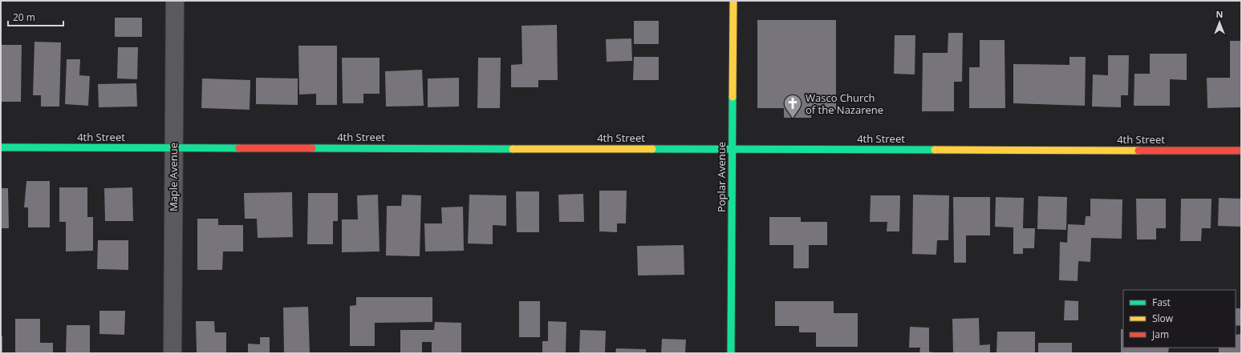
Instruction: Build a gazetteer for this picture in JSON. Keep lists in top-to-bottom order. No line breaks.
{"streets":{"street":["4th Street","Maple Avenue","Poplar Avenue"]},"crossings":[["4th Street","Maple Avenue"],["4th Street","Poplar Avenue"]],"places":{"church":["Wasco Church of the Nazarene"]},"legend":["Fast","Slow","Jam"],"scale_bar":"20 m","north":"top"}
